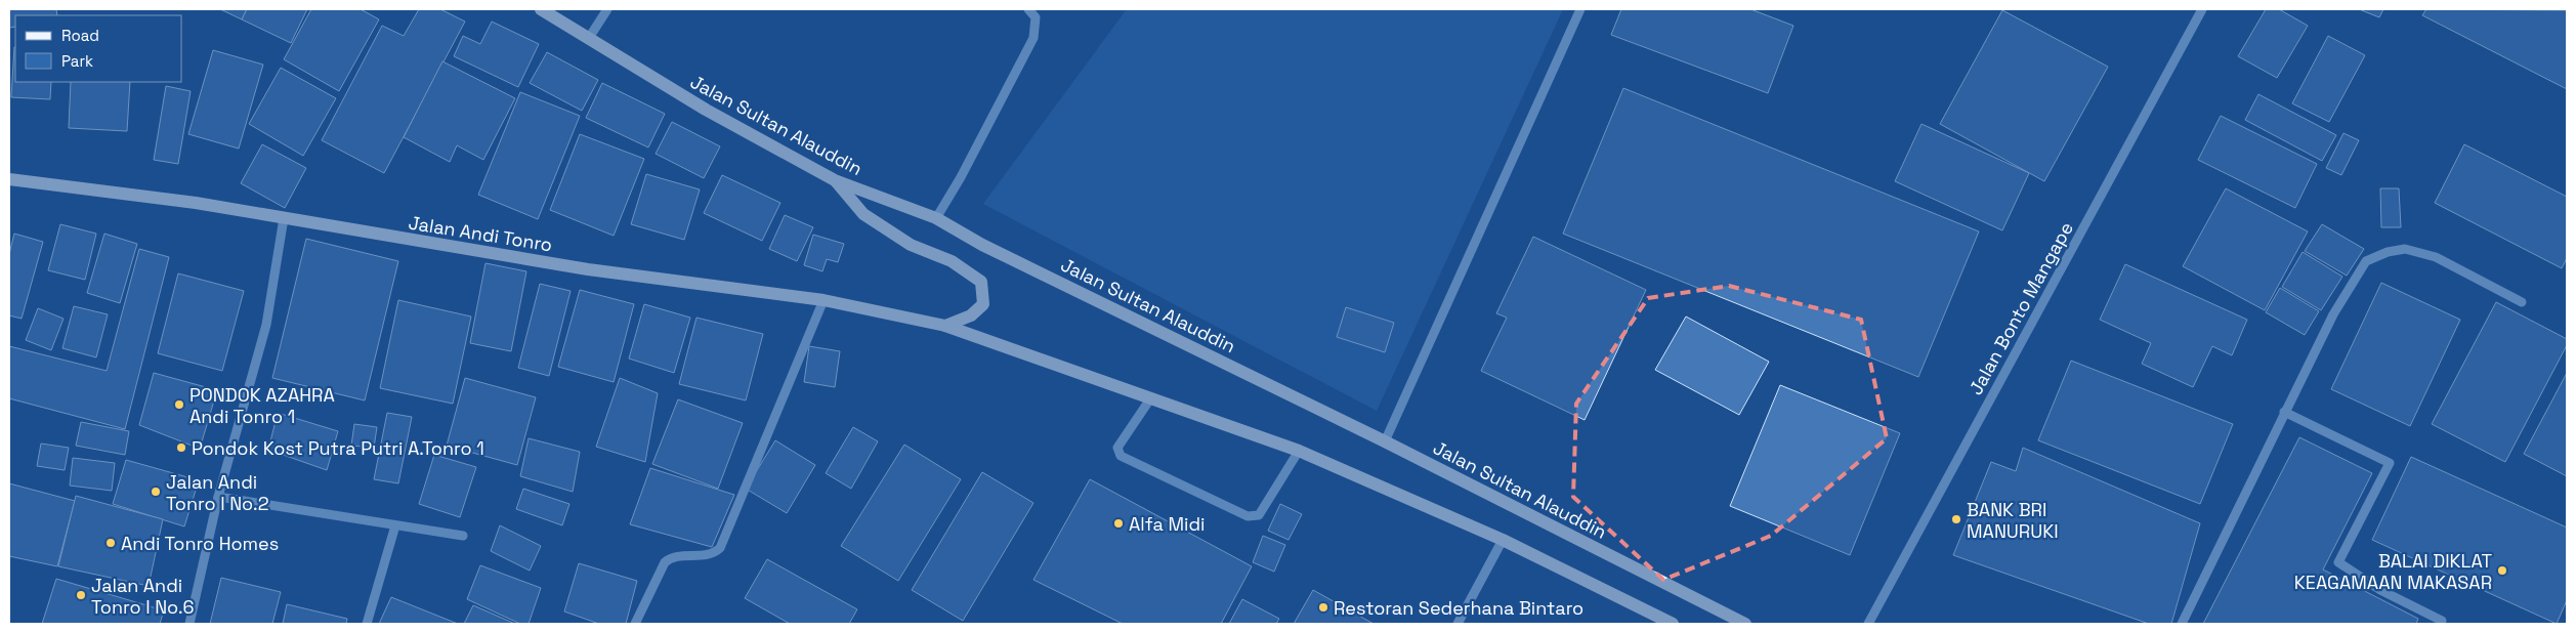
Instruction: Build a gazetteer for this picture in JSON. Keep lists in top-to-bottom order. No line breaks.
{"streets":{"main road":["Jalan Sultan Alauddin","Jalan Andi Tonro"],"street":["Jalan Bonto Mangape"]},"places":["PONDOK AZAHRA Andi Tonro 1","Pondok Kost Putra Putri A.Tonro 1","Jalan Andi Tonro I No.2","BANK BRI MANURUKI","Alfa Midi","Andi Tonro Homes","BALAI DIKLAT KEAGAMAAN MAKASAR","Jalan Andi Tonro I No.6","Restoran Sederhana Bintaro"],"legend":["Road","Park"]}
